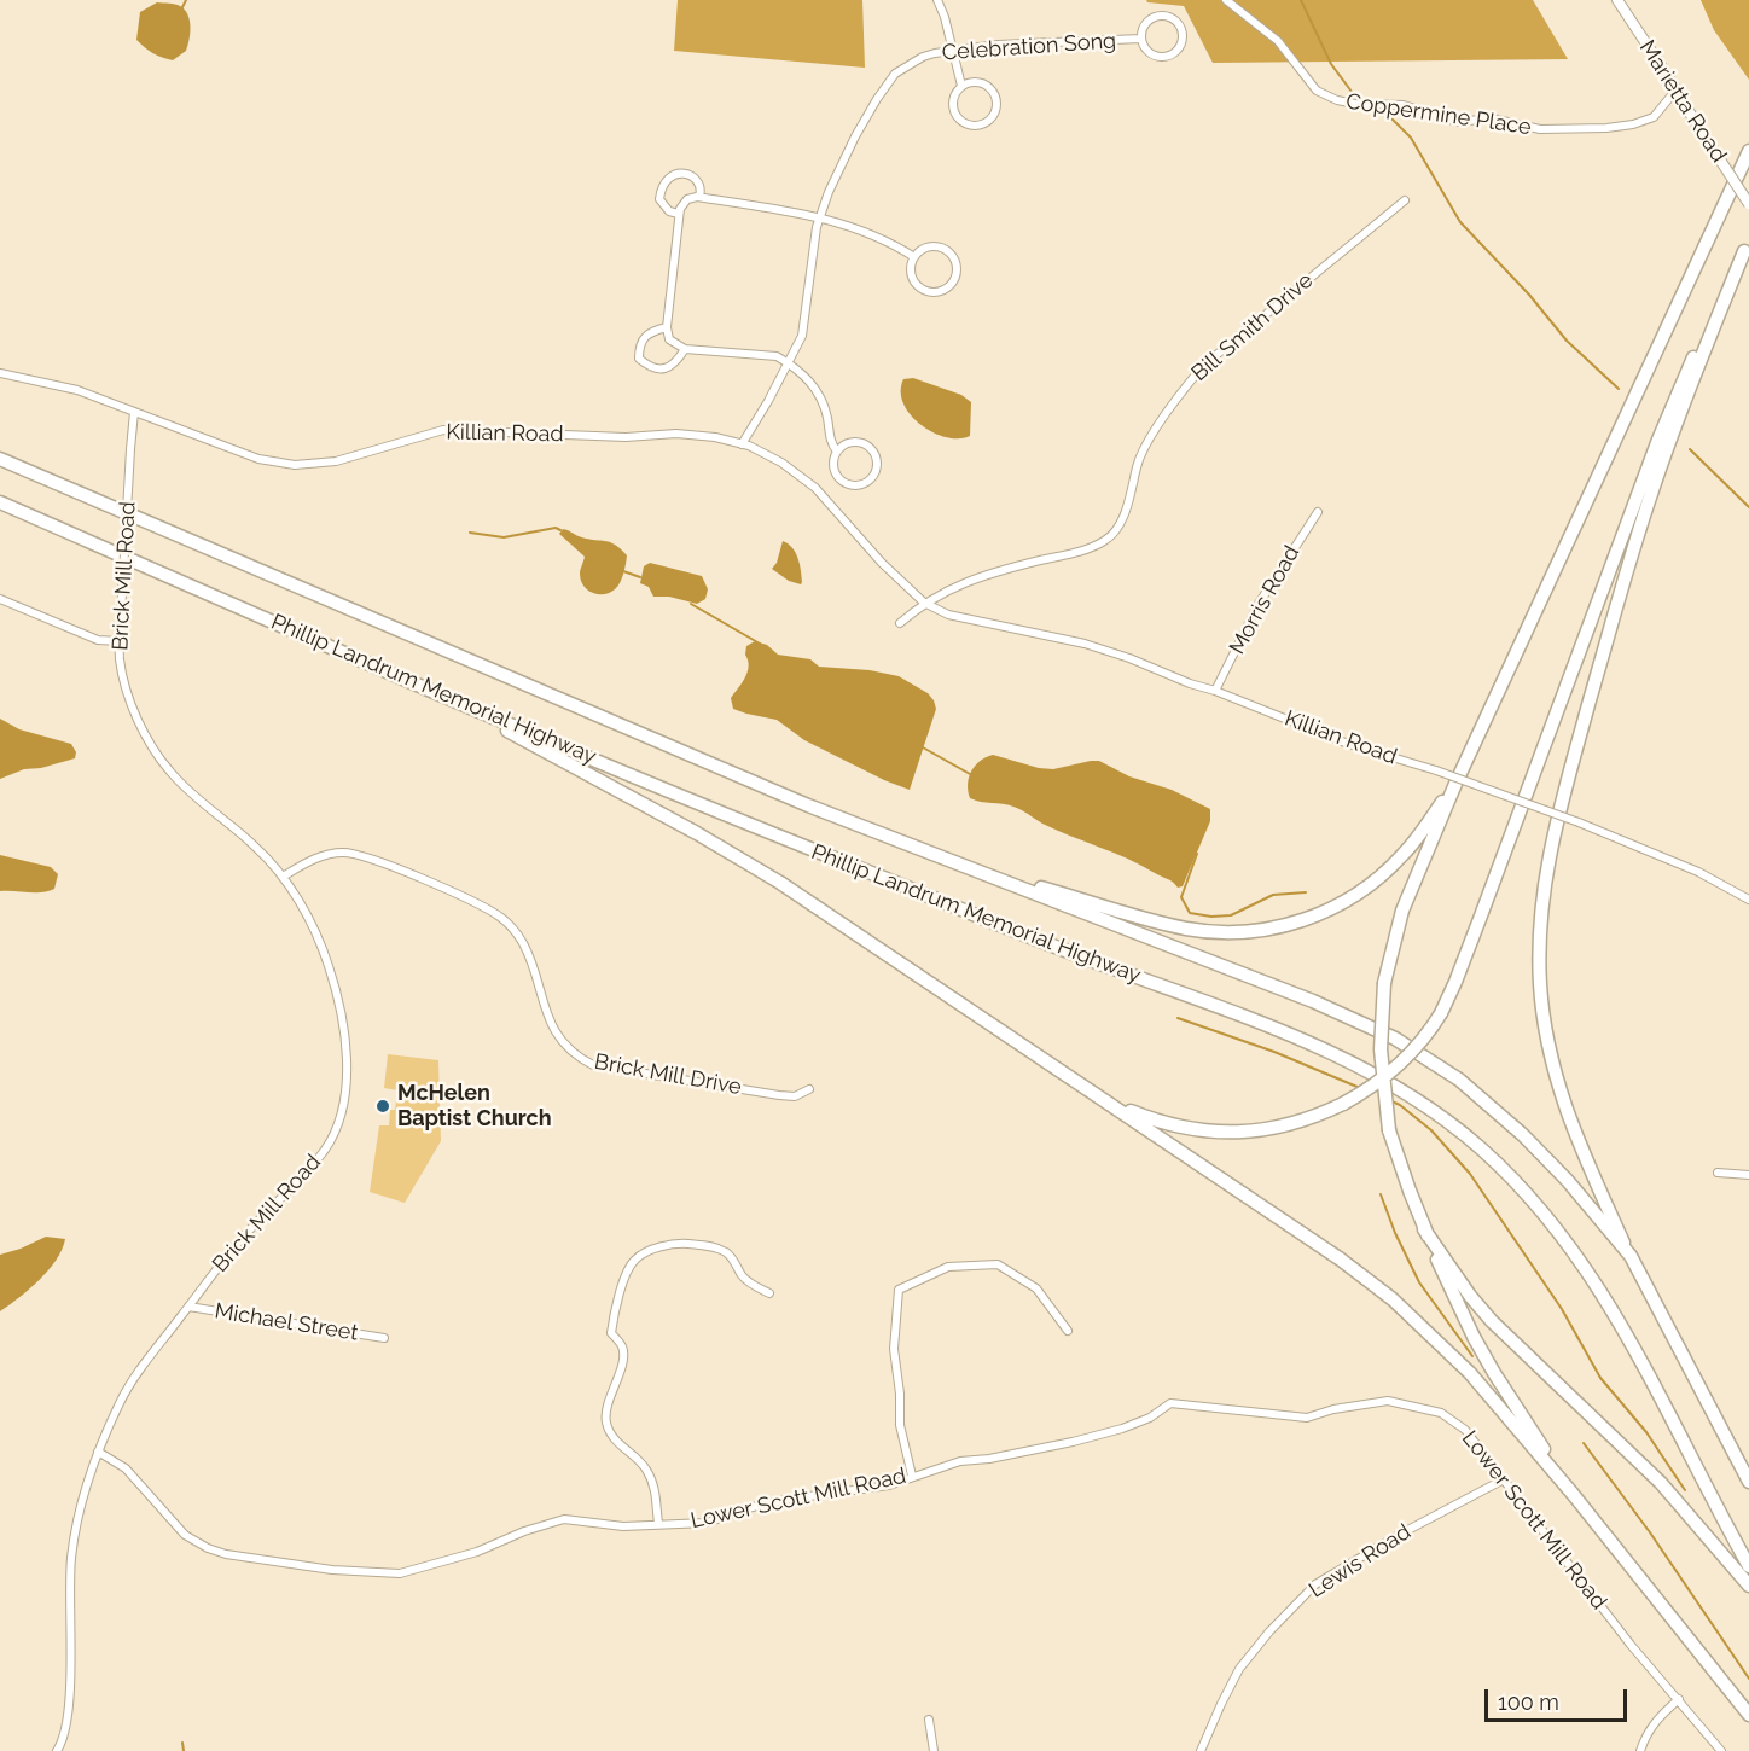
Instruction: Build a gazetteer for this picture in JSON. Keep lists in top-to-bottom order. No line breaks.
{"streets":{"highway":["Phillip Landrum Memorial Highway"],"street":["Celebration Song","Marietta Road","Coppermine Place","Bill Smith Drive","Killian Road","Brick Mill Road","Morris Road","Brick Mill Drive","Michael Street","Lower Scott Mill Road","Lewis Road"]},"crossings":[["Celebration Song","Killian Road"],["Marietta Road","Coppermine Place"],["Bill Smith Drive","Killian Road"],["Killian Road","Brick Mill Road"],["Killian Road","Morris Road"],["Brick Mill Road","Brick Mill Drive"],["Brick Mill Road","Michael Street"],["Brick Mill Road","Lower Scott Mill Road"],["Lower Scott Mill Road","Lewis Road"]],"places":["McHelen Baptist Church"],"scale_bar":"100 m"}
